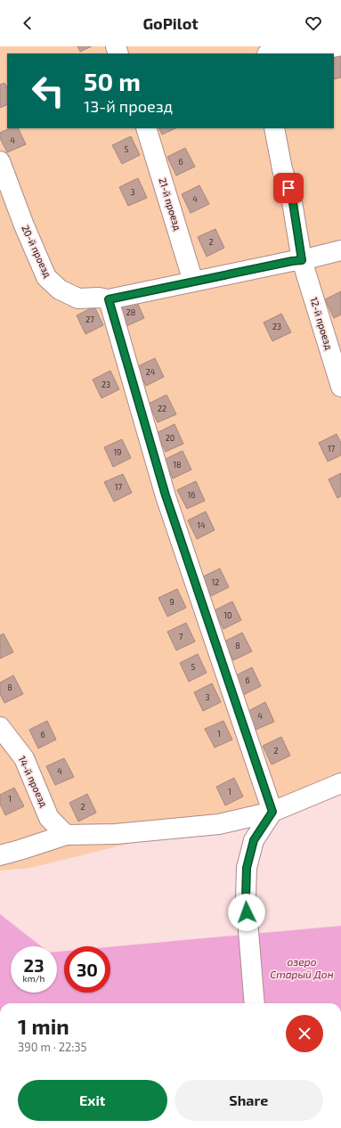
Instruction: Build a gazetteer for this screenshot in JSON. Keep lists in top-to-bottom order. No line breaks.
{"streets":{"street":["21-й проезд","20-й проезд","12-й проезд","14-й проезд"]},"crossings":[["21-й проезд","20-й проезд"],["20-й проезд","12-й проезд"]],"water":["озеро Старый Дон"],"house_numbers":["4","5","6","3","4","2","28","27","23","24","23","22","20","17","19","18","17","16","14","12","9","10","7","8","5","6","8","3","4","1","6","2","4","1","1","2"],"page":{"header":"GoPilot","turn":["50 m","13-й проезд"],"speed":"23 km/h","limit":"30","heading":["1 min","390 m · 22:35"],"buttons":["Exit","Share"]}}
